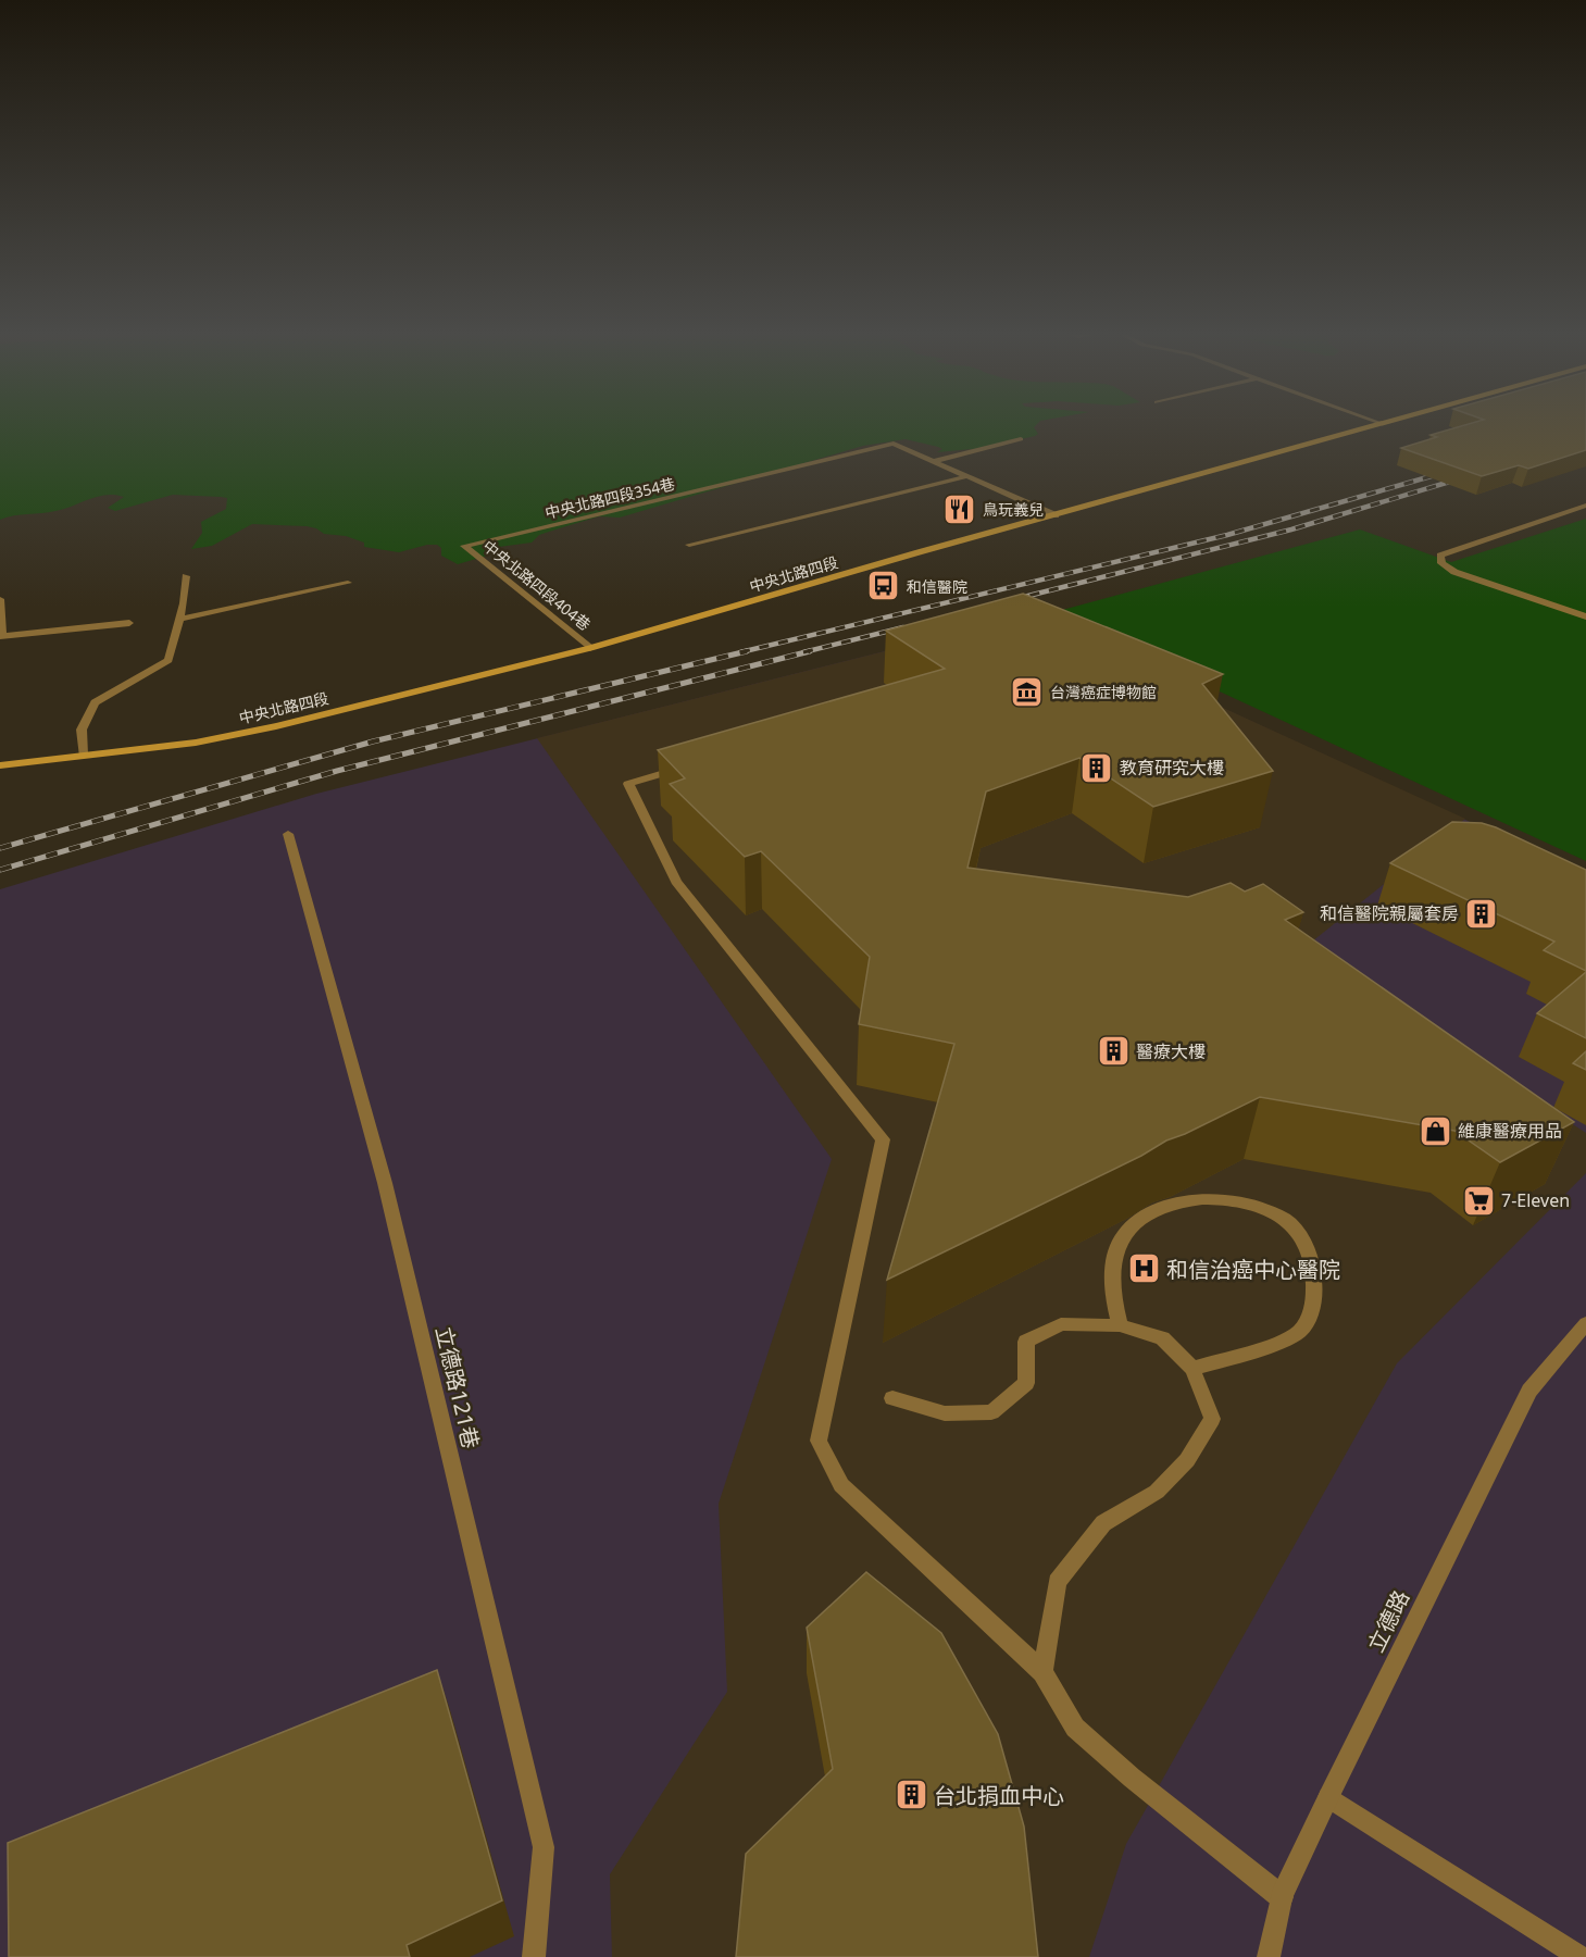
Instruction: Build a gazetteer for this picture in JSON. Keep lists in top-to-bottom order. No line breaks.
{"streets":{"street":["中央北路四段354巷","中央北路四段","中央北路四段404巷","立德路121巷","立德路"]},"crossings":[["中央北路四段354巷","中央北路四段"],["中央北路四段354巷","中央北路四段404巷"],["中央北路四段","中央北路四段404巷"]],"places":{"restaurant":["鳥玩義兒"],"bus stop":["和信醫院"],"museum":["台灣癌症博物館"],"building":["教育研究大樓","和信醫院親屬套房","醫療大樓","台北捐血中心"],"shop":["維康醫療用品"],"supermarket":["7-Eleven"],"hospital":["和信治癌中心醫院"]}}
